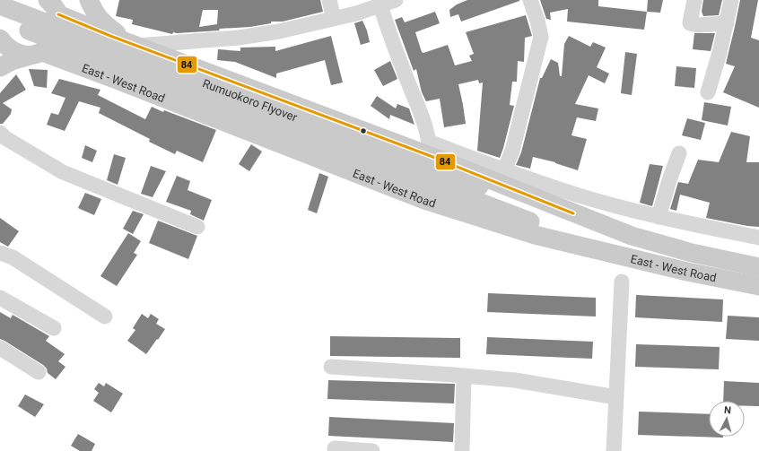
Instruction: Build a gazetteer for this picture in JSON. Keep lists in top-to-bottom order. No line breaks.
{"streets":{"main road":["East - West Road","Rumuokoro Flyover"]},"lines":["transit line 84"],"north":"top"}
